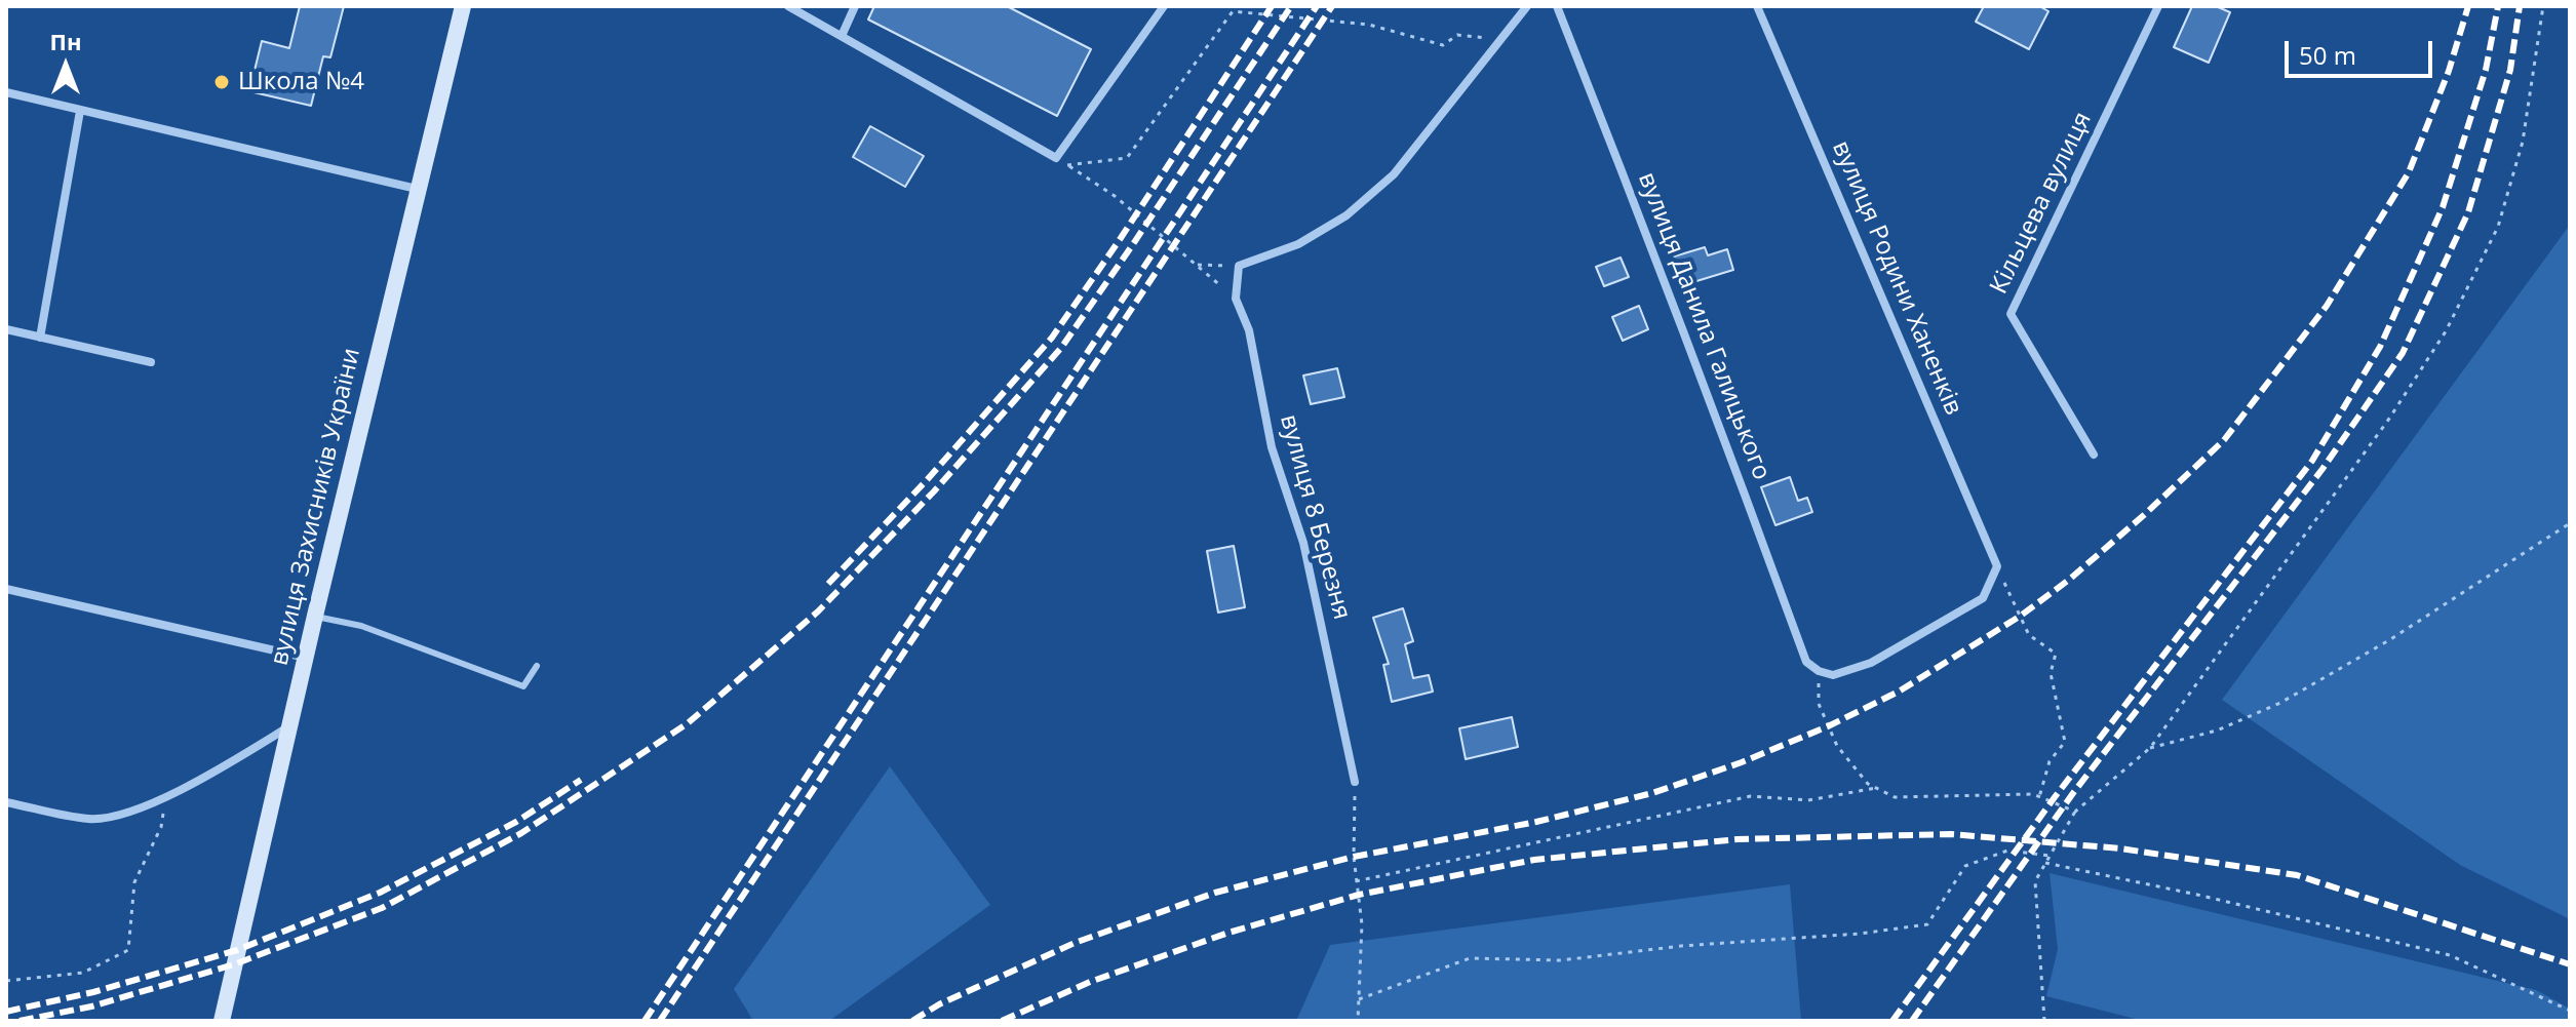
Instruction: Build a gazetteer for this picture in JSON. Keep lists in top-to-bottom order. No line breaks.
{"streets":{"main road":["вулиця Захисників України"],"street":["Кільцева вулиця","вулиця Родини Ханенків","вулиця Данила Галицького","вулиця 8 Березня"]},"places":["Школа №4"],"scale_bar":"50 m","north":"top"}
